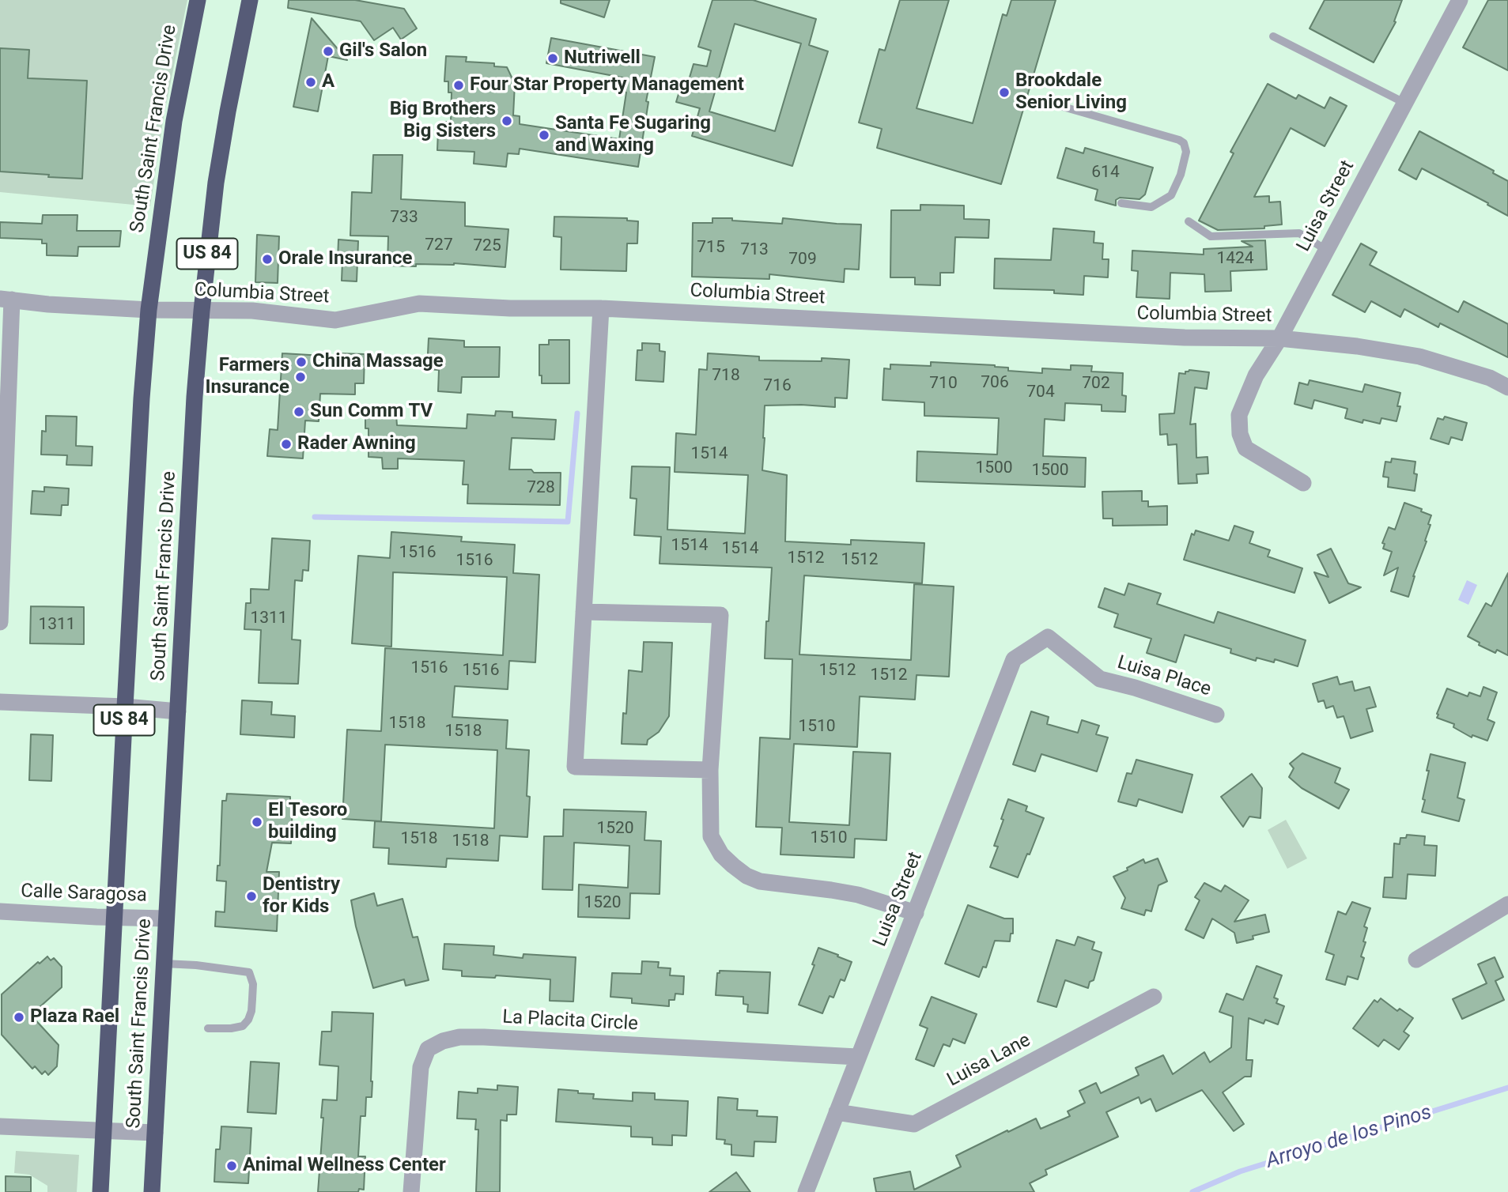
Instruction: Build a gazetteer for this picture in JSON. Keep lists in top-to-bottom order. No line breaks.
{"streets":{"highway":["South Saint Francis Drive","US 84"],"street":["Luisa Street","Columbia Street","Luisa Place","Calle Saragosa","La Placita Circle","Luisa Lane"]},"crossings":[["South Saint Francis Drive","Columbia Street"],["South Saint Francis Drive","Calle Saragosa"],["Luisa Street","Columbia Street"],["Luisa Street","Luisa Place"],["Luisa Street","La Placita Circle"],["Luisa Street","Luisa Lane"]],"water":["Arroyo de los Pinos"],"places":["Gil's Salon","Nutriwell","A","Four Star Property Management","Brookdale Senior Living","Big Brothers Big Sisters","Santa Fe Sugaring and Waxing","Orale Insurance","China Massage","Farmers Insurance","Sun Comm TV","Rader Awning","El Tesoro building","Dentistry for Kids","Plaza Rael","Animal Wellness Center"],"house_numbers":["614","733","727","725","715","713","1424","709","718","706","710","702","716","704","1514","1500","1500","728","1514","1514","1516","1512","1512","1516","1311","1311","1516","1516","1512","1512","1518","1510","1518","1520","1510","1518","1518","1520"]}
